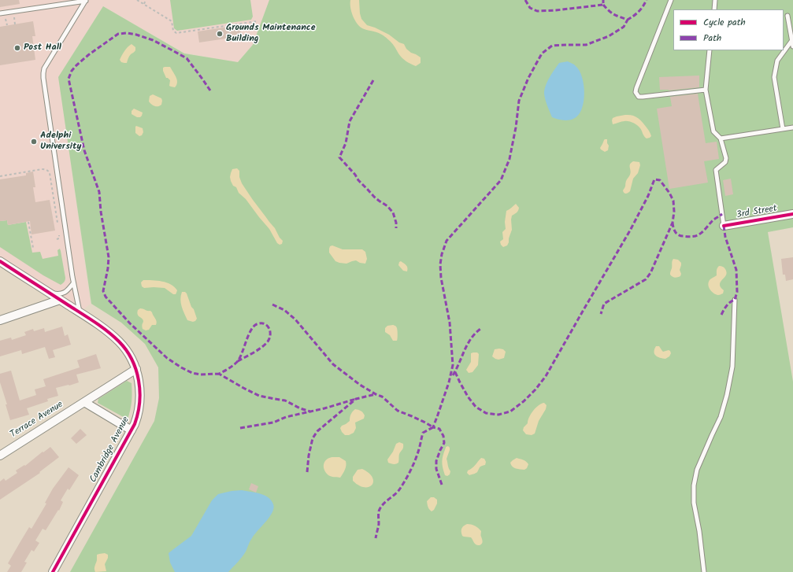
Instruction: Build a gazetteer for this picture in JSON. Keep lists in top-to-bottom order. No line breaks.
{"streets":{"street":["3rd Street","Terrace Avenue","Cambridge Avenue"]},"crossings":[["Terrace Avenue","Cambridge Avenue"]],"places":["Grounds Maintenance Building","Post Hall","Adelphi University"],"legend":["Cycle path","Path"]}
